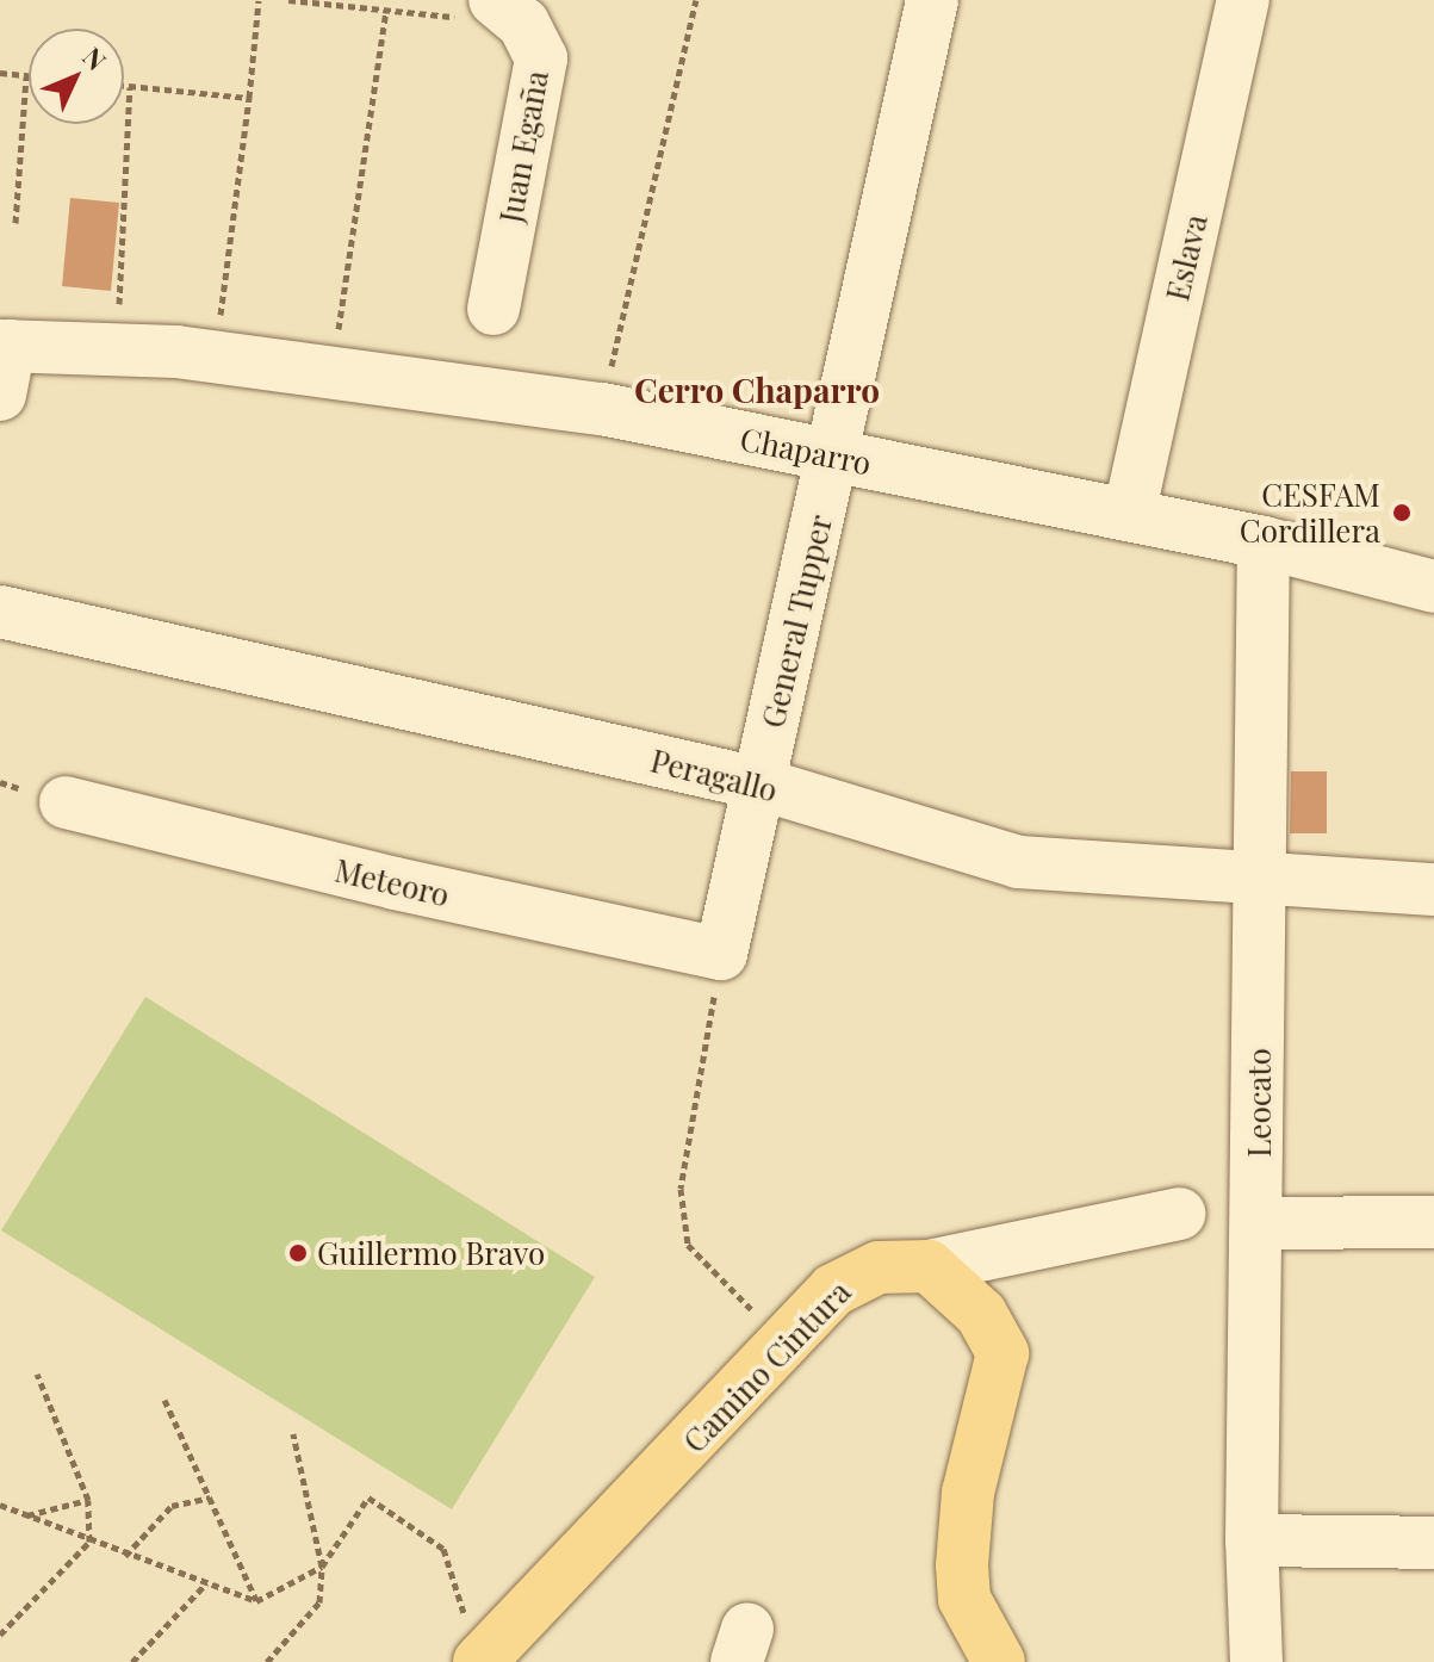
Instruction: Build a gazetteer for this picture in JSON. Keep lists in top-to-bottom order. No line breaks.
{"streets":{"main road":["Camino Cintura"],"street":["Juan Egaña","Eslava","Chaparro","General Tupper","Peragallo","Meteoro","Leocato"]},"crossings":[["Eslava","Chaparro"],["Chaparro","General Tupper"],["Chaparro","Leocato"],["General Tupper","Peragallo"],["General Tupper","Meteoro"],["Peragallo","Leocato"]],"districts":["Cerro Chaparro"],"places":["CESFAM Cordillera","Guillermo Bravo"],"north":"top right"}
